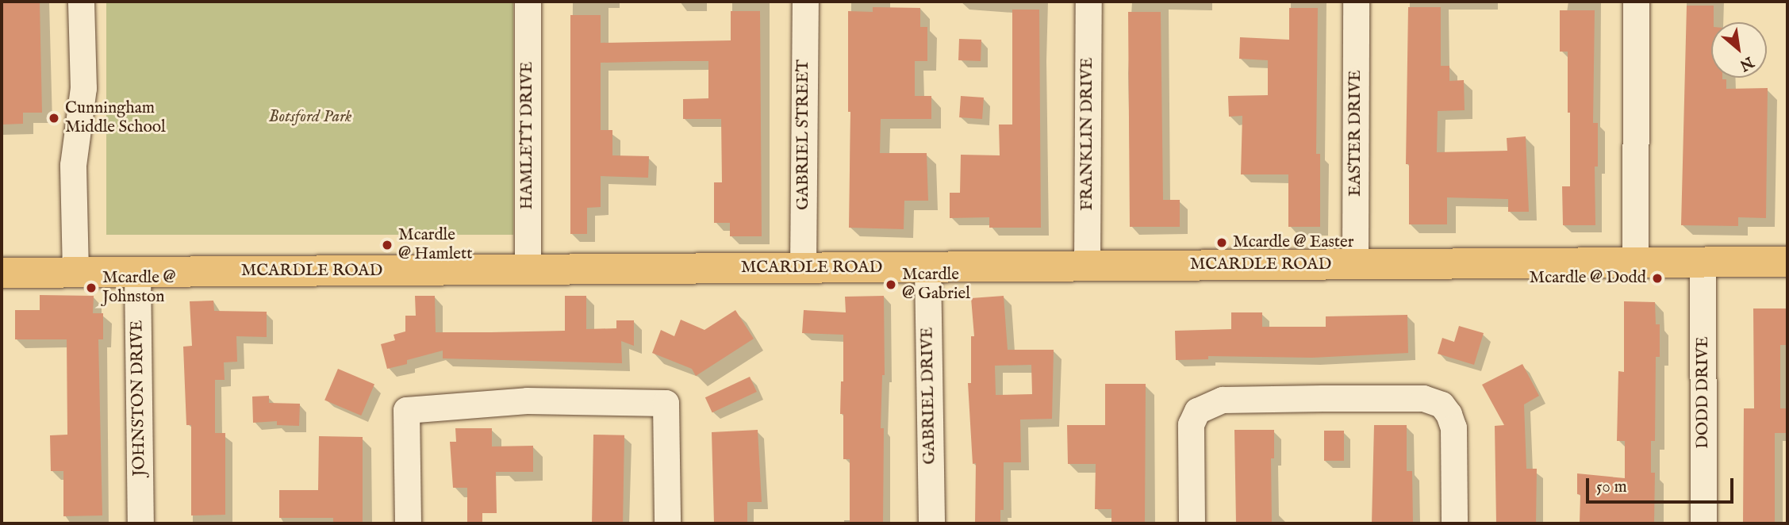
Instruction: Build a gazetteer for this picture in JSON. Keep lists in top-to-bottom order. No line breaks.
{"streets":{"main road":["MCARDLE ROAD"],"street":["EASTER DRIVE","FRANKLIN DRIVE","GABRIEL STREET","HAMLETT DRIVE","DODD DRIVE","GABRIEL DRIVE","JOHNSTON DRIVE"]},"crossings":[["EASTER DRIVE","MCARDLE ROAD"],["FRANKLIN DRIVE","MCARDLE ROAD"],["GABRIEL STREET","MCARDLE ROAD"],["HAMLETT DRIVE","MCARDLE ROAD"],["MCARDLE ROAD","DODD DRIVE"],["MCARDLE ROAD","GABRIEL DRIVE"],["MCARDLE ROAD","JOHNSTON DRIVE"]],"parks":["Botsford Park"],"places":["Cunningham Middle School","Mcardle @ Easter","Mcardle @ Hamlett","Mcardle @ Dodd","Mcardle @ Gabriel","Mcardle @ Johnston"],"scale_bar":"50 m","north":"bottom right"}
